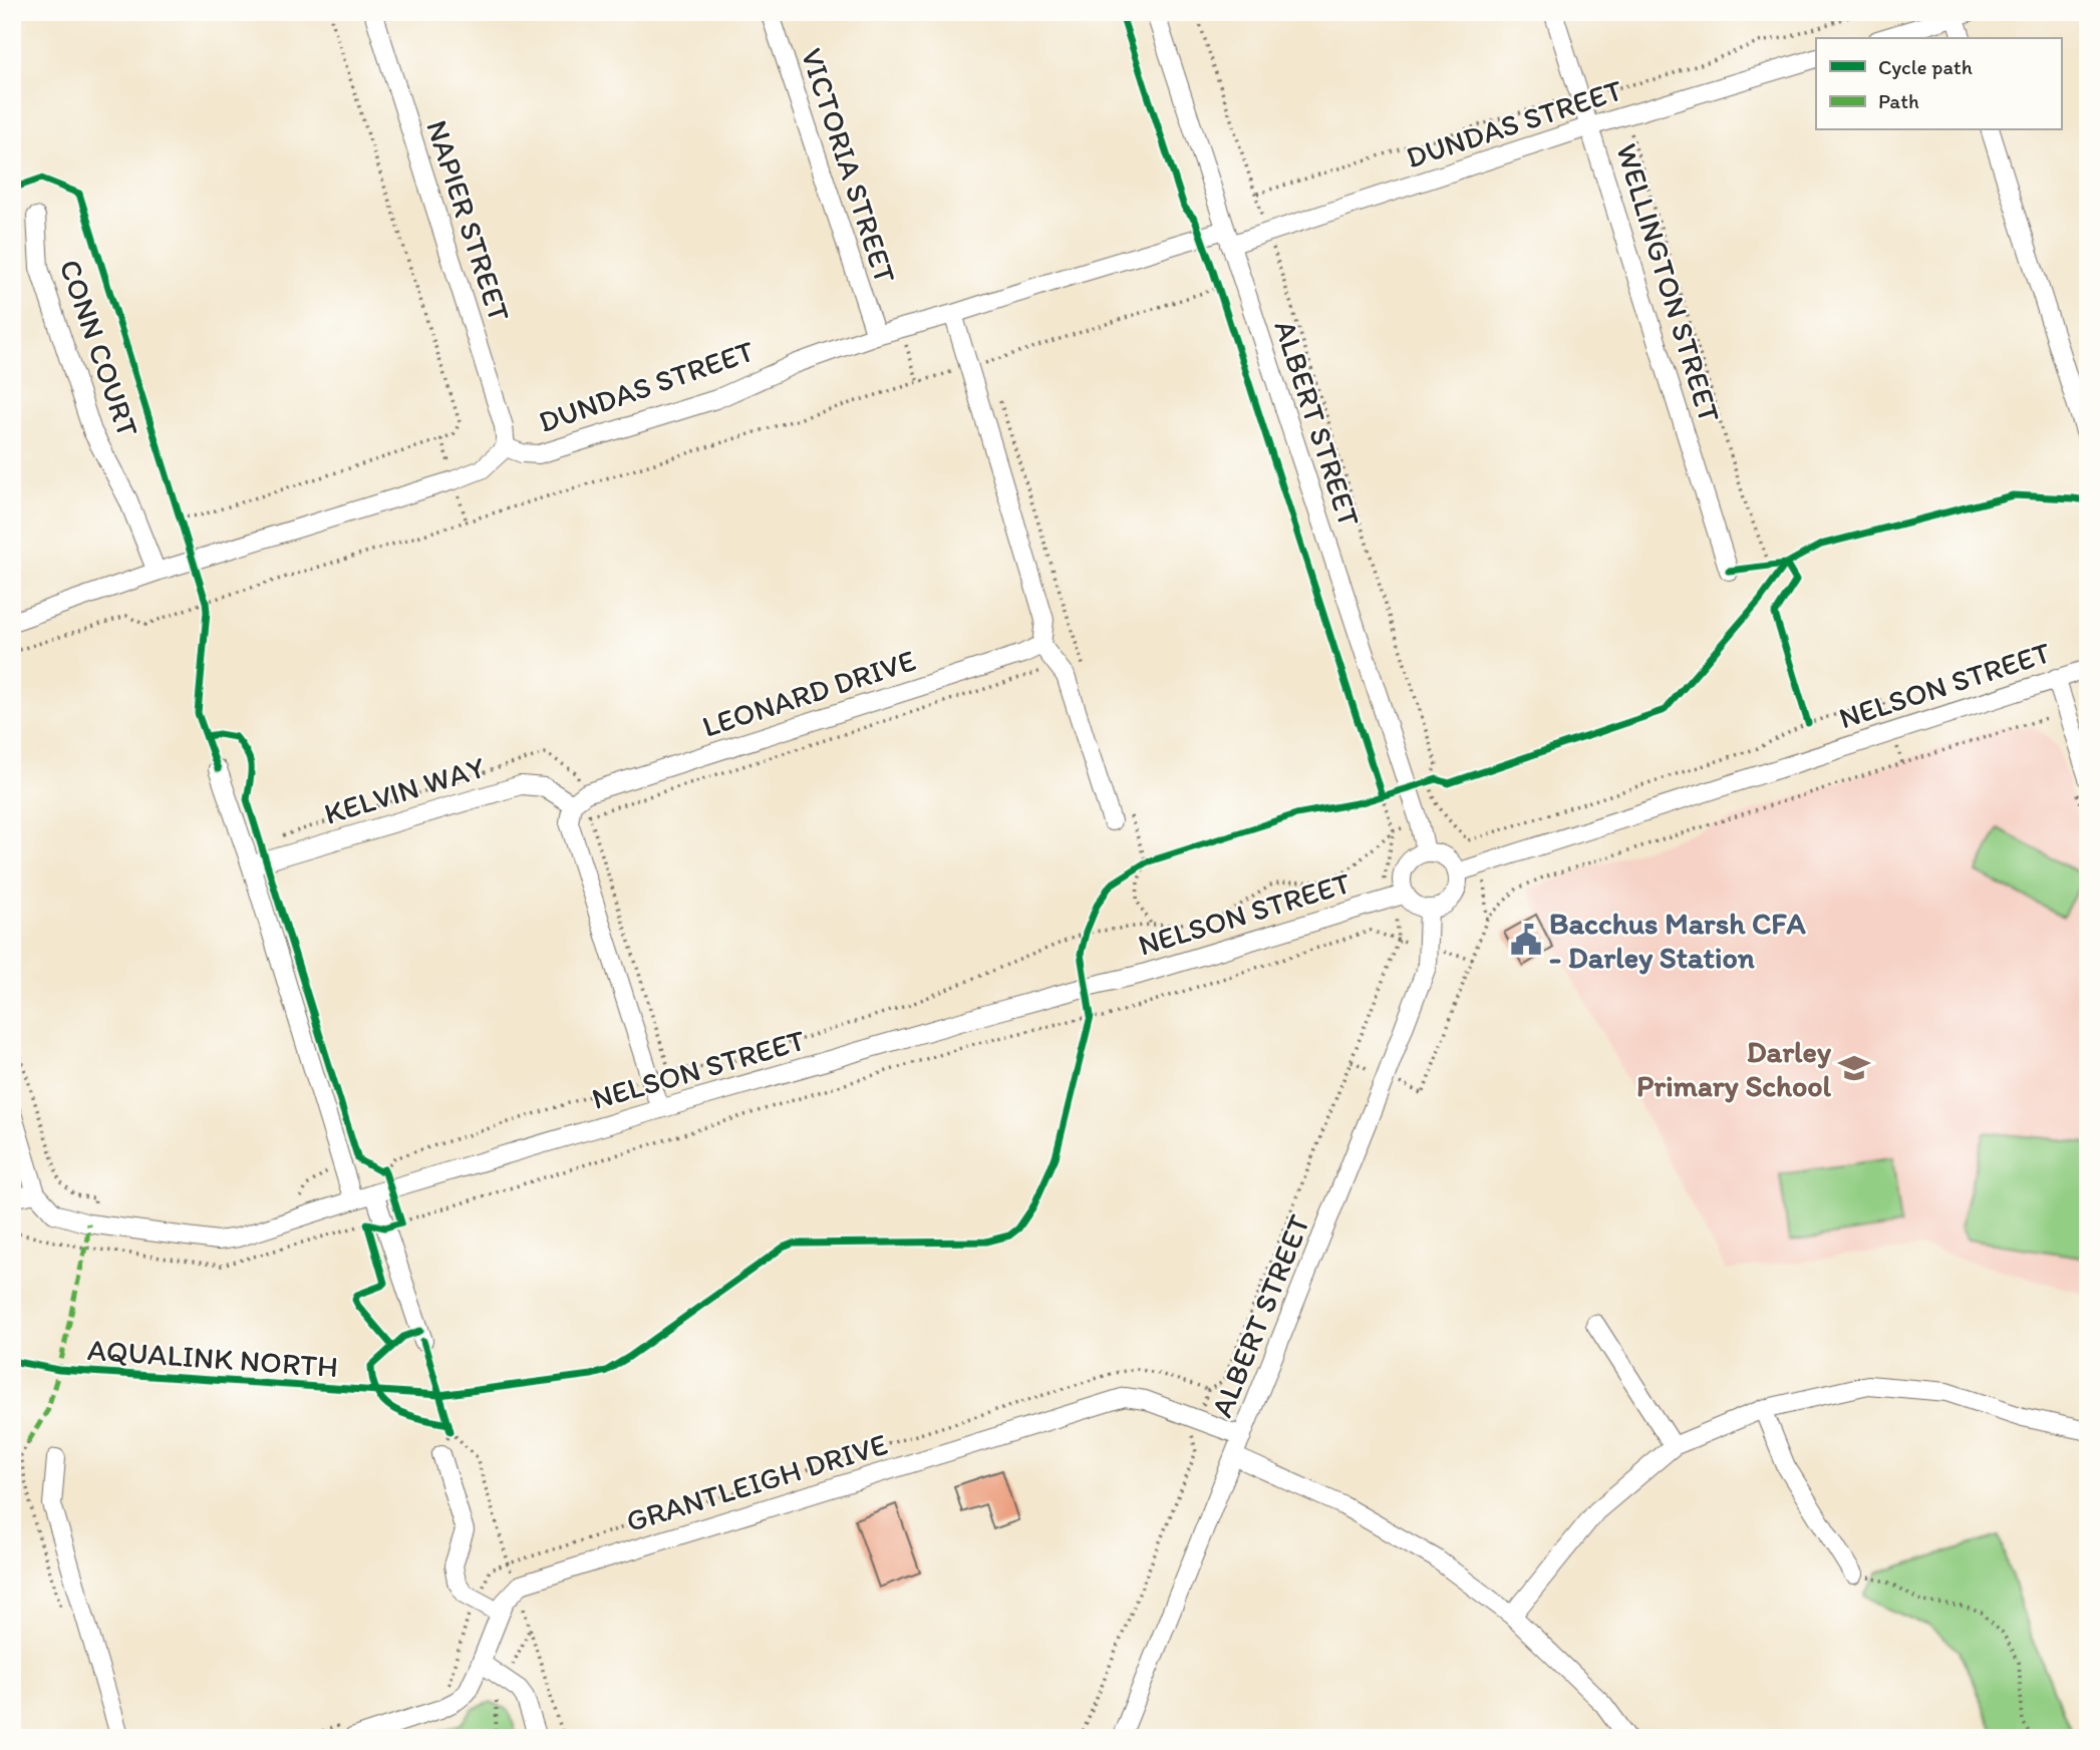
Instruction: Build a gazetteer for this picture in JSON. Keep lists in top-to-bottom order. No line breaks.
{"streets":{"street":["DUNDAS STREET","VICTORIA STREET","NAPIER STREET","WELLINGTON STREET","CONN COURT","ALBERT STREET","NELSON STREET","LEONARD DRIVE","KELVIN WAY","GRANTLEIGH DRIVE"],"cycle path":["AQUALINK NORTH"]},"crossings":[["DUNDAS STREET","VICTORIA STREET"],["DUNDAS STREET","NAPIER STREET"],["DUNDAS STREET","WELLINGTON STREET"],["DUNDAS STREET","CONN COURT"],["DUNDAS STREET","ALBERT STREET"],["ALBERT STREET","NELSON STREET"],["ALBERT STREET","GRANTLEIGH DRIVE"],["LEONARD DRIVE","KELVIN WAY"]],"places":{"public building":["Bacchus Marsh CFA - Darley Station"],"school or university":["Darley Primary School"]},"legend":["Cycle path","Path"]}
